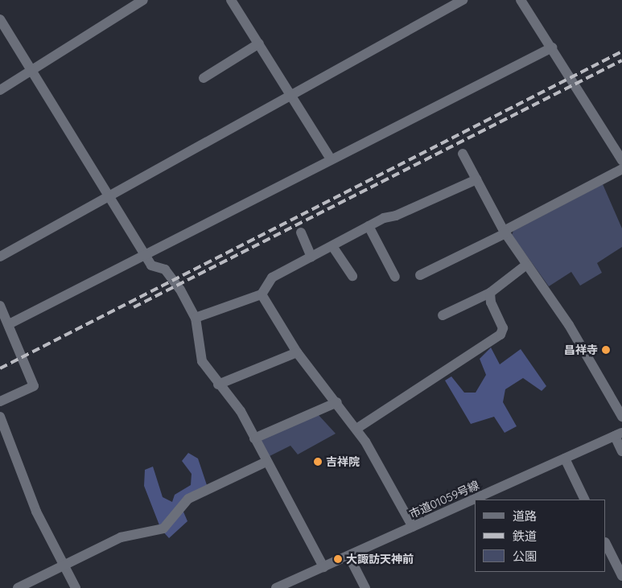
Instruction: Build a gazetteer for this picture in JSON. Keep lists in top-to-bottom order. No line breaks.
{"streets":{"street":["市道01059号線"]},"places":["昌祥寺","吉祥院","大諏訪天神前"],"legend":["道路","鉄道","公園"]}
